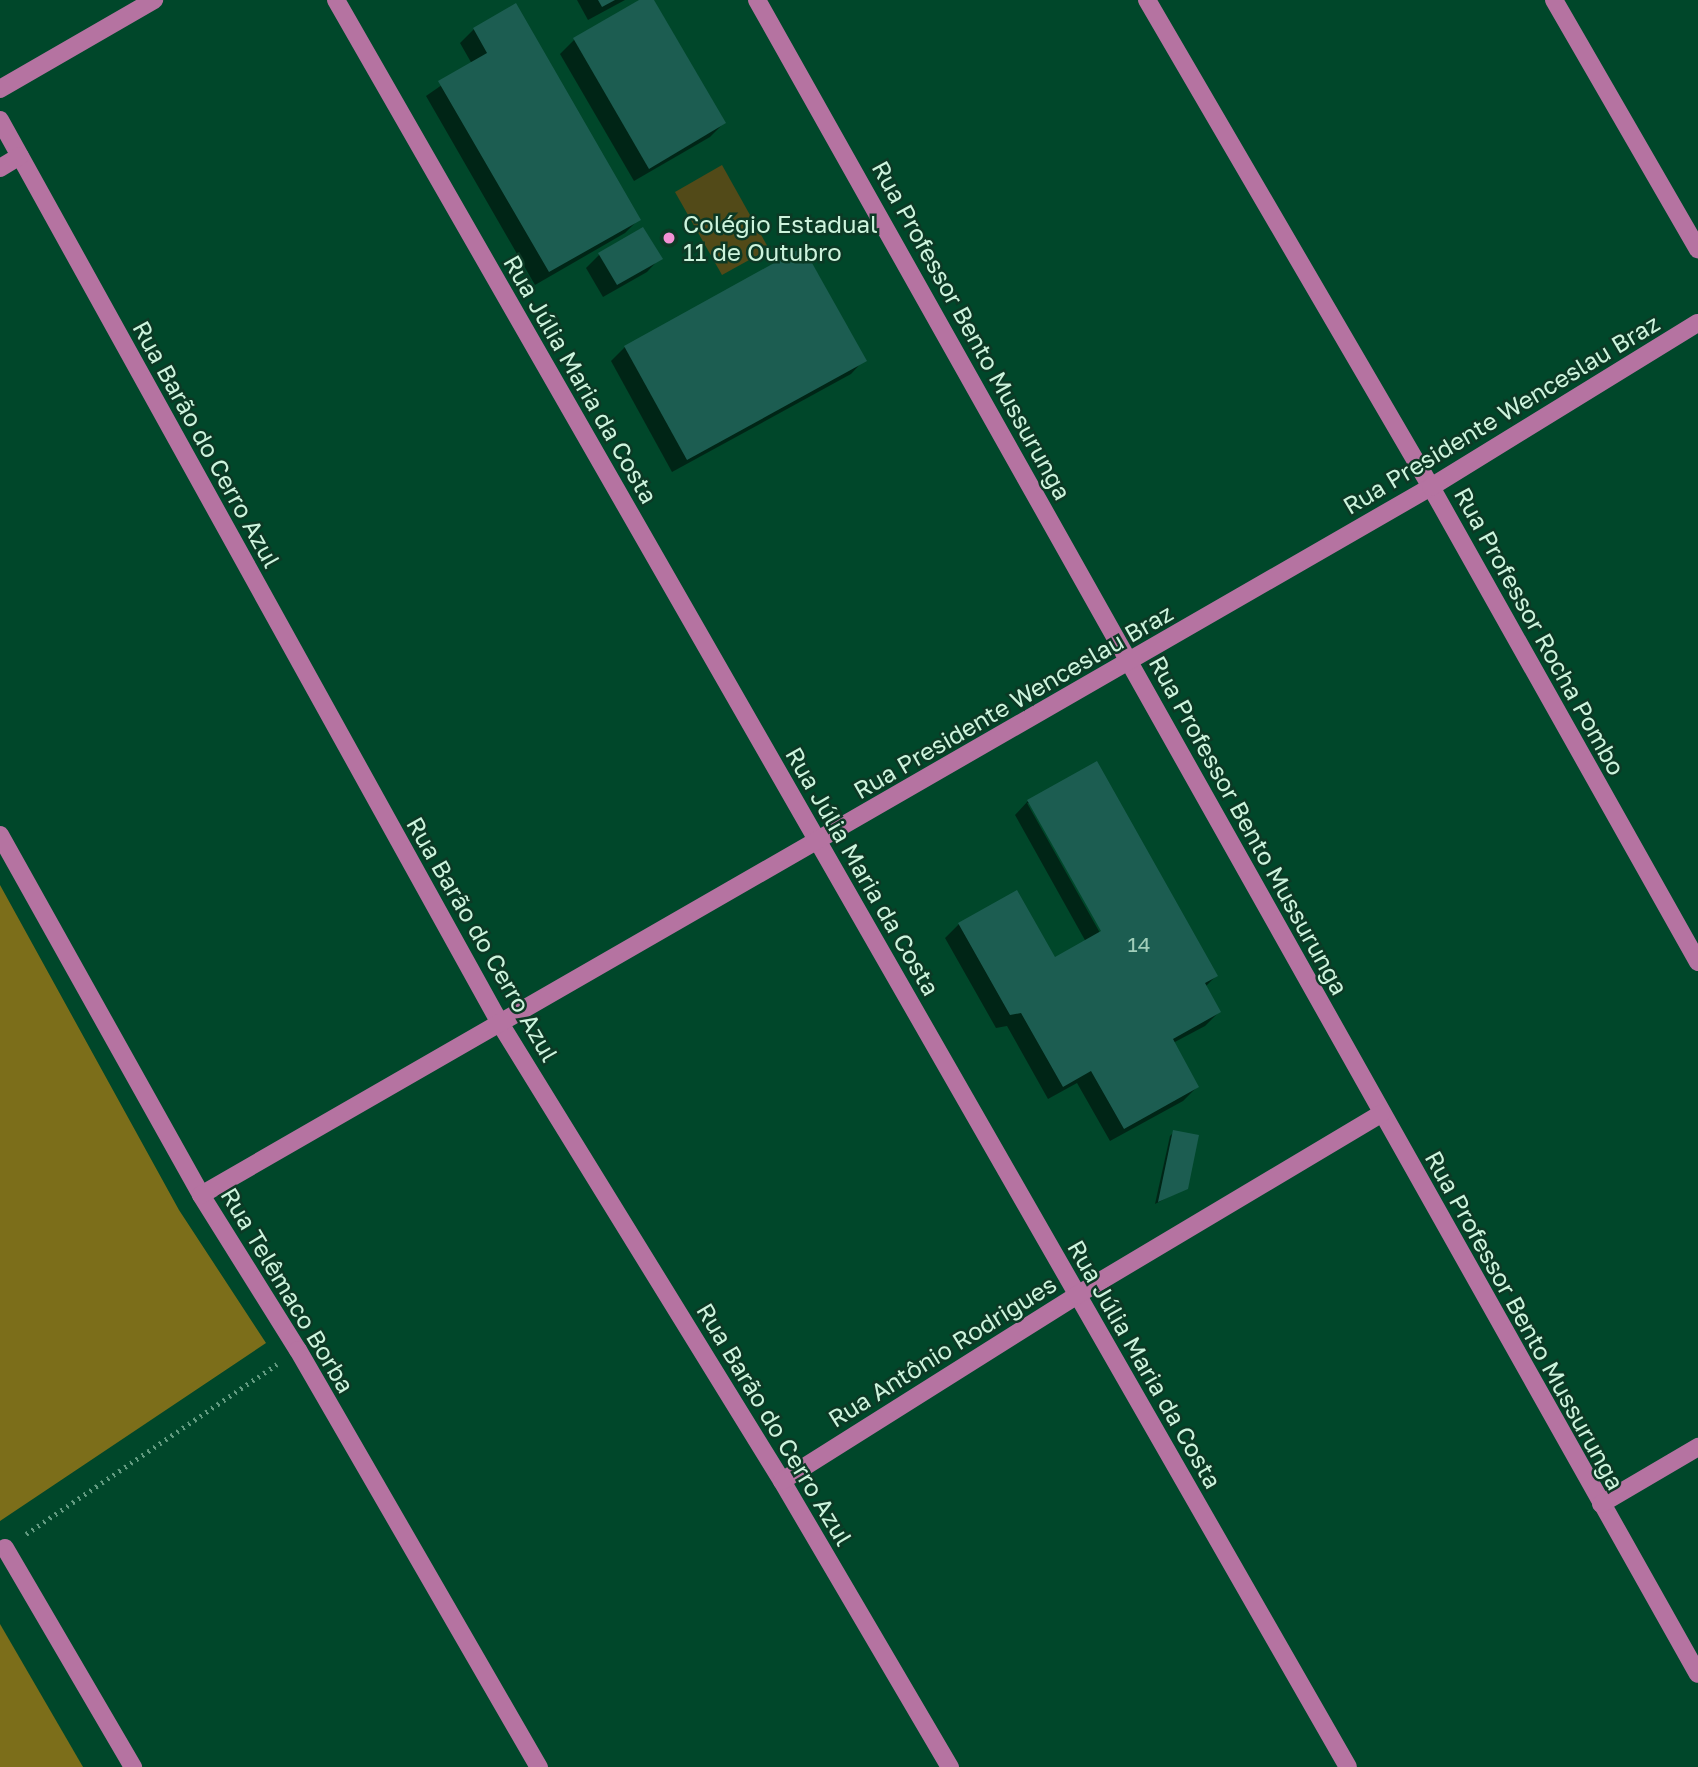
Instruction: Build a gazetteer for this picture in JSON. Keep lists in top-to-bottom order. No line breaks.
{"streets":{"street":["Rua Professor Bento Mussurunga","Rua Júlia Maria da Costa","Rua Presidente Wenceslau Braz","Rua Barão do Cerro Azul","Rua Professor Rocha Pombo","Rua Telêmaco Borba","Rua Antônio Rodrigues"]},"crossings":[["Rua Professor Bento Mussurunga","Rua Presidente Wenceslau Braz"],["Rua Professor Bento Mussurunga","Rua Antônio Rodrigues"],["Rua Júlia Maria da Costa","Rua Presidente Wenceslau Braz"],["Rua Júlia Maria da Costa","Rua Antônio Rodrigues"],["Rua Presidente Wenceslau Braz","Rua Barão do Cerro Azul"],["Rua Presidente Wenceslau Braz","Rua Professor Rocha Pombo"],["Rua Presidente Wenceslau Braz","Rua Telêmaco Borba"],["Rua Barão do Cerro Azul","Rua Antônio Rodrigues"]],"places":["Colégio Estadual 11 de Outubro"],"house_numbers":["14"]}
